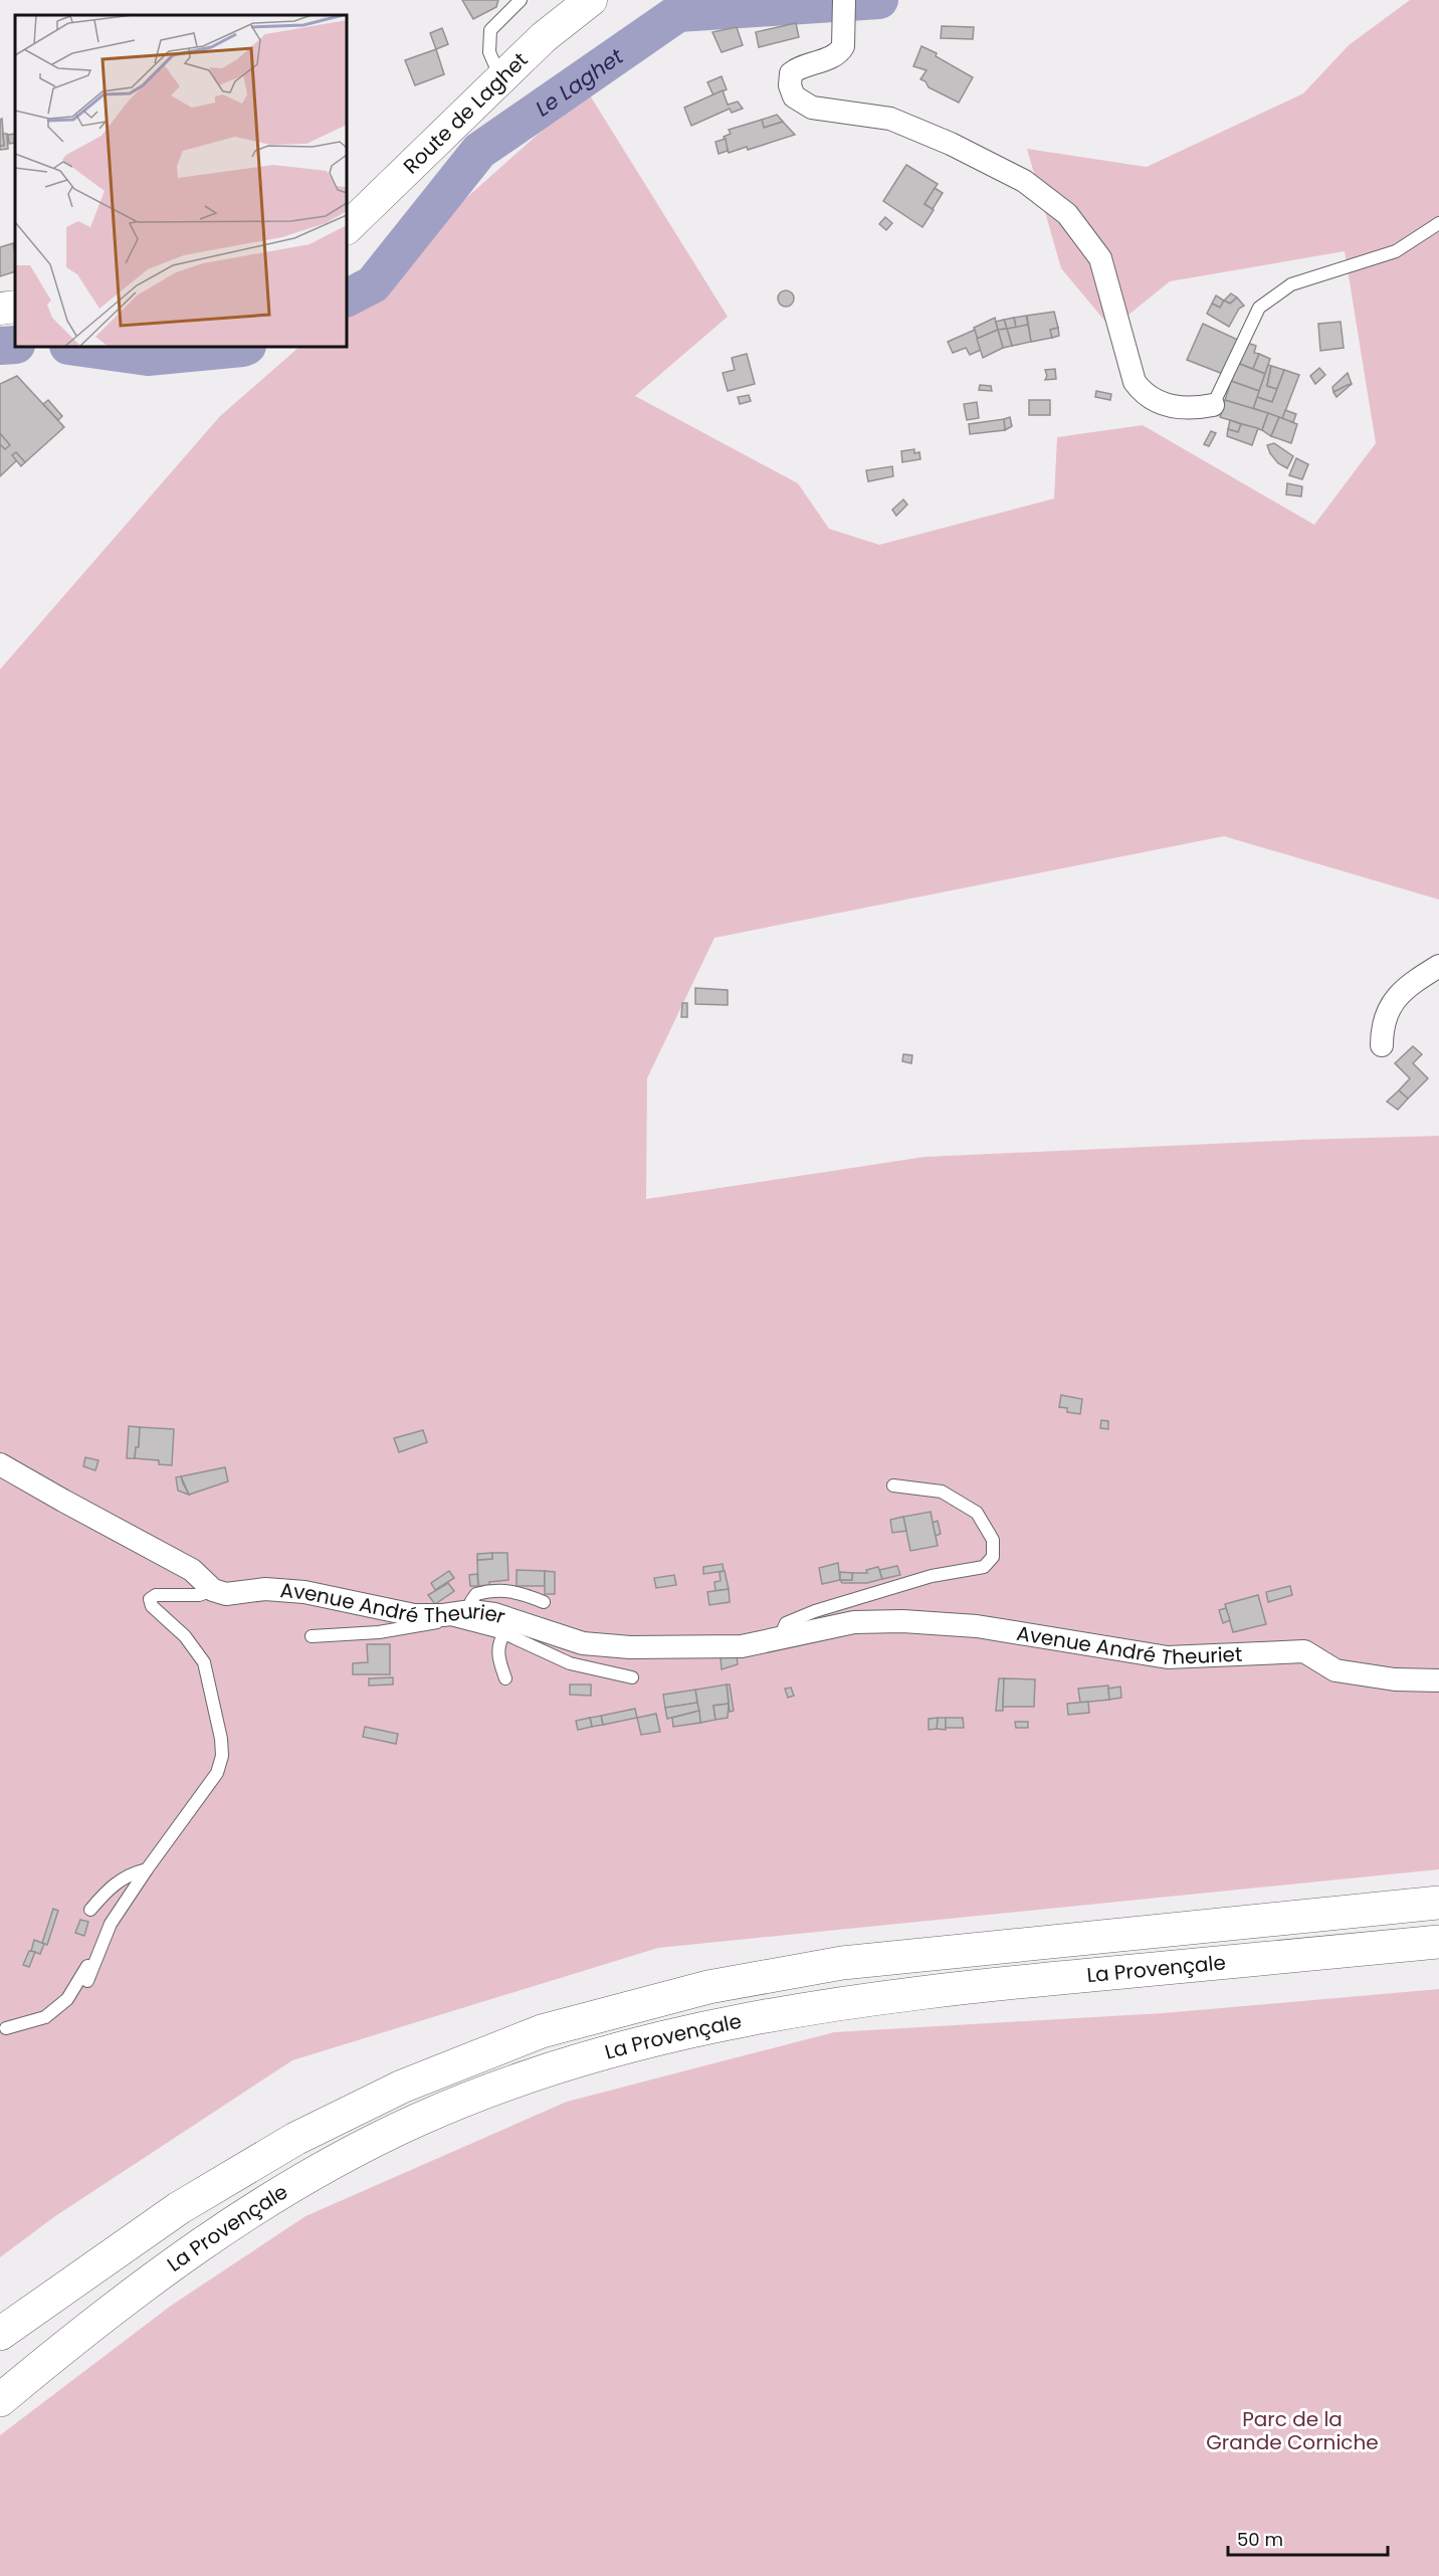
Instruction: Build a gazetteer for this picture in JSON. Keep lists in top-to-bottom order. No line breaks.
{"streets":{"highway":["La Provençale"],"main road":["Route de Laghet"],"street":["Avenue André Theurier","Avenue André Theuriet"]},"crossings":[["Avenue André Theurier","Avenue André Theuriet"]],"water":["Le Laghet"],"parks":["Parc de la Grande Corniche"],"scale_bar":"50 m"}
